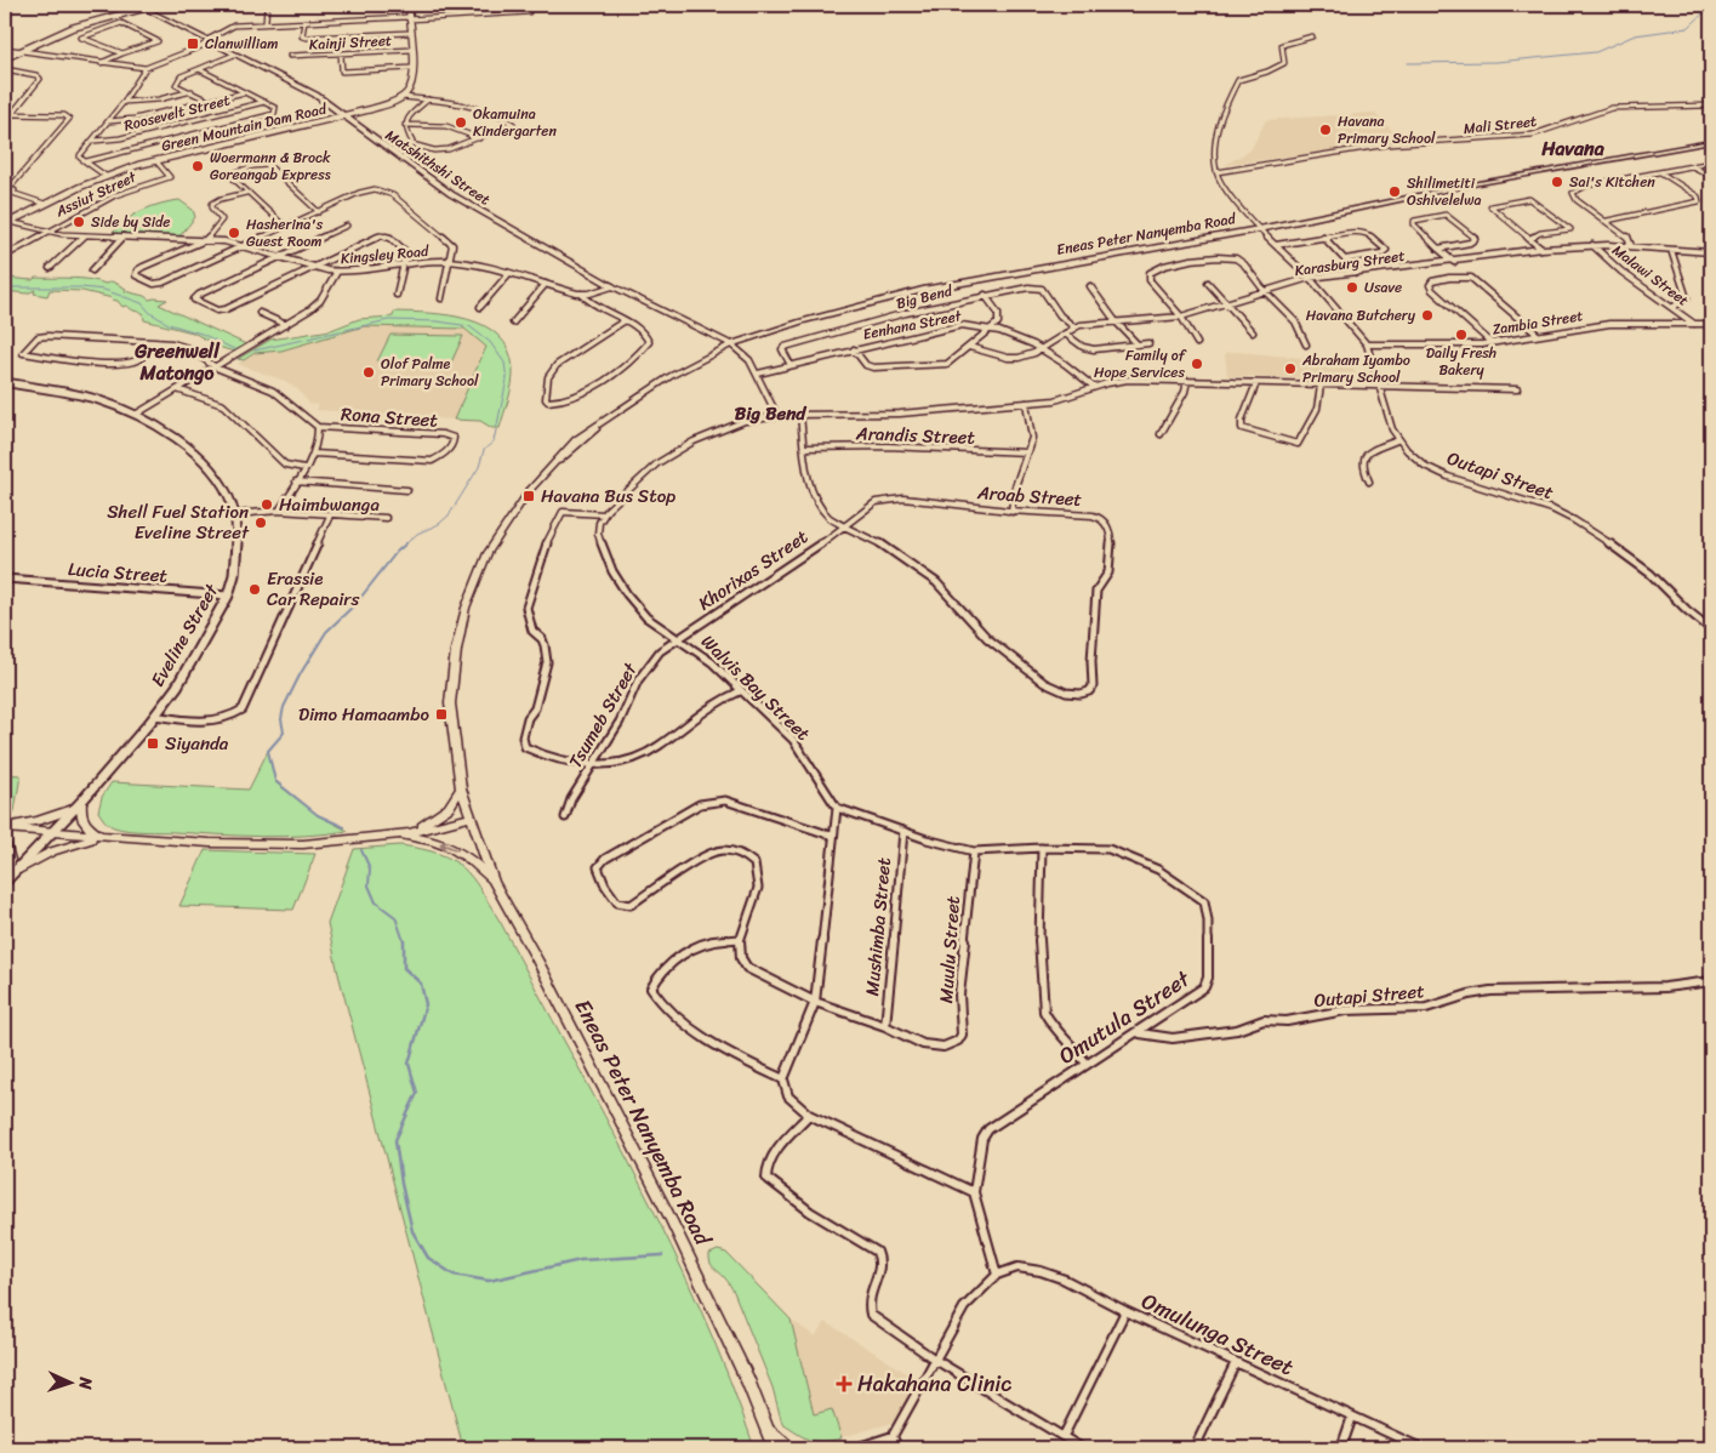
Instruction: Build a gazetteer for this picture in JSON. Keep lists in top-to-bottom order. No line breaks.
{"streets":{"main road":["Matshithshi Street","Eneas Peter Nanyemba Road"],"street":["Kainji Street","Roosevelt Street","Mali Street","Green Mountain Dam Road","Assiut Street","Kingsley Road","Karasburg Street","Malawi Street","Big Bend","Zambia Street","Eenhana Street","Rona Street","Arandis Street","Outapi Street","Aroab Street","Khorixas Street","Lucia Street","Eveline Street","Walvis Bay Street","Tsumeb Street","Mushimba Street","Muulu Street","Omutula Street","Omulunga Street"]},"crossings":[["Green Mountain Dam Road","Matshithshi Street"],["Green Mountain Dam Road","Assiut Street"],["Green Mountain Dam Road","Kingsley Road"],["Matshithshi Street","Eneas Peter Nanyemba Road"],["Matshithshi Street","Kingsley Road"],["Assiut Street","Kingsley Road"],["Karasburg Street","Malawi Street"],["Karasburg Street","Big Bend"],["Karasburg Street","Eenhana Street"],["Malawi Street","Zambia Street"],["Big Bend","Eenhana Street"],["Outapi Street","Omutula Street"],["Aroab Street","Khorixas Street"],["Khorixas Street","Walvis Bay Street"],["Khorixas Street","Tsumeb Street"],["Lucia Street","Eveline Street"],["Walvis Bay Street","Tsumeb Street"],["Walvis Bay Street","Omutula Street"],["Mushimba Street","Muulu Street"],["Mushimba Street","Omutula Street"],["Muulu Street","Omutula Street"],["Omutula Street","Omulunga Street"]],"districts":["Havana","Greenwell Matongo","Big Bend"],"places":{"transit":["Clanwilliam","Havana Bus Stop","Dimo Hamaambo","Siyanda"],"other":["Okamuina Kindergarten","Havana Primary School","Woermann & Brock Goreangab Express","Sai's Kitchen","Shilimetiti Oshivelelwa","Side by Side","Hasherina's Guest Room","Usave","Havana Butchery","Daily Fresh Bakery","Family of Hope Services","Abraham Iyambo Primary School","Olof Palme Primary School","Haimbwanga","Shell Fuel Station Eveline Street","Erassie Car Repairs"],"health":["Hakahana Clinic"]},"north":"right"}
